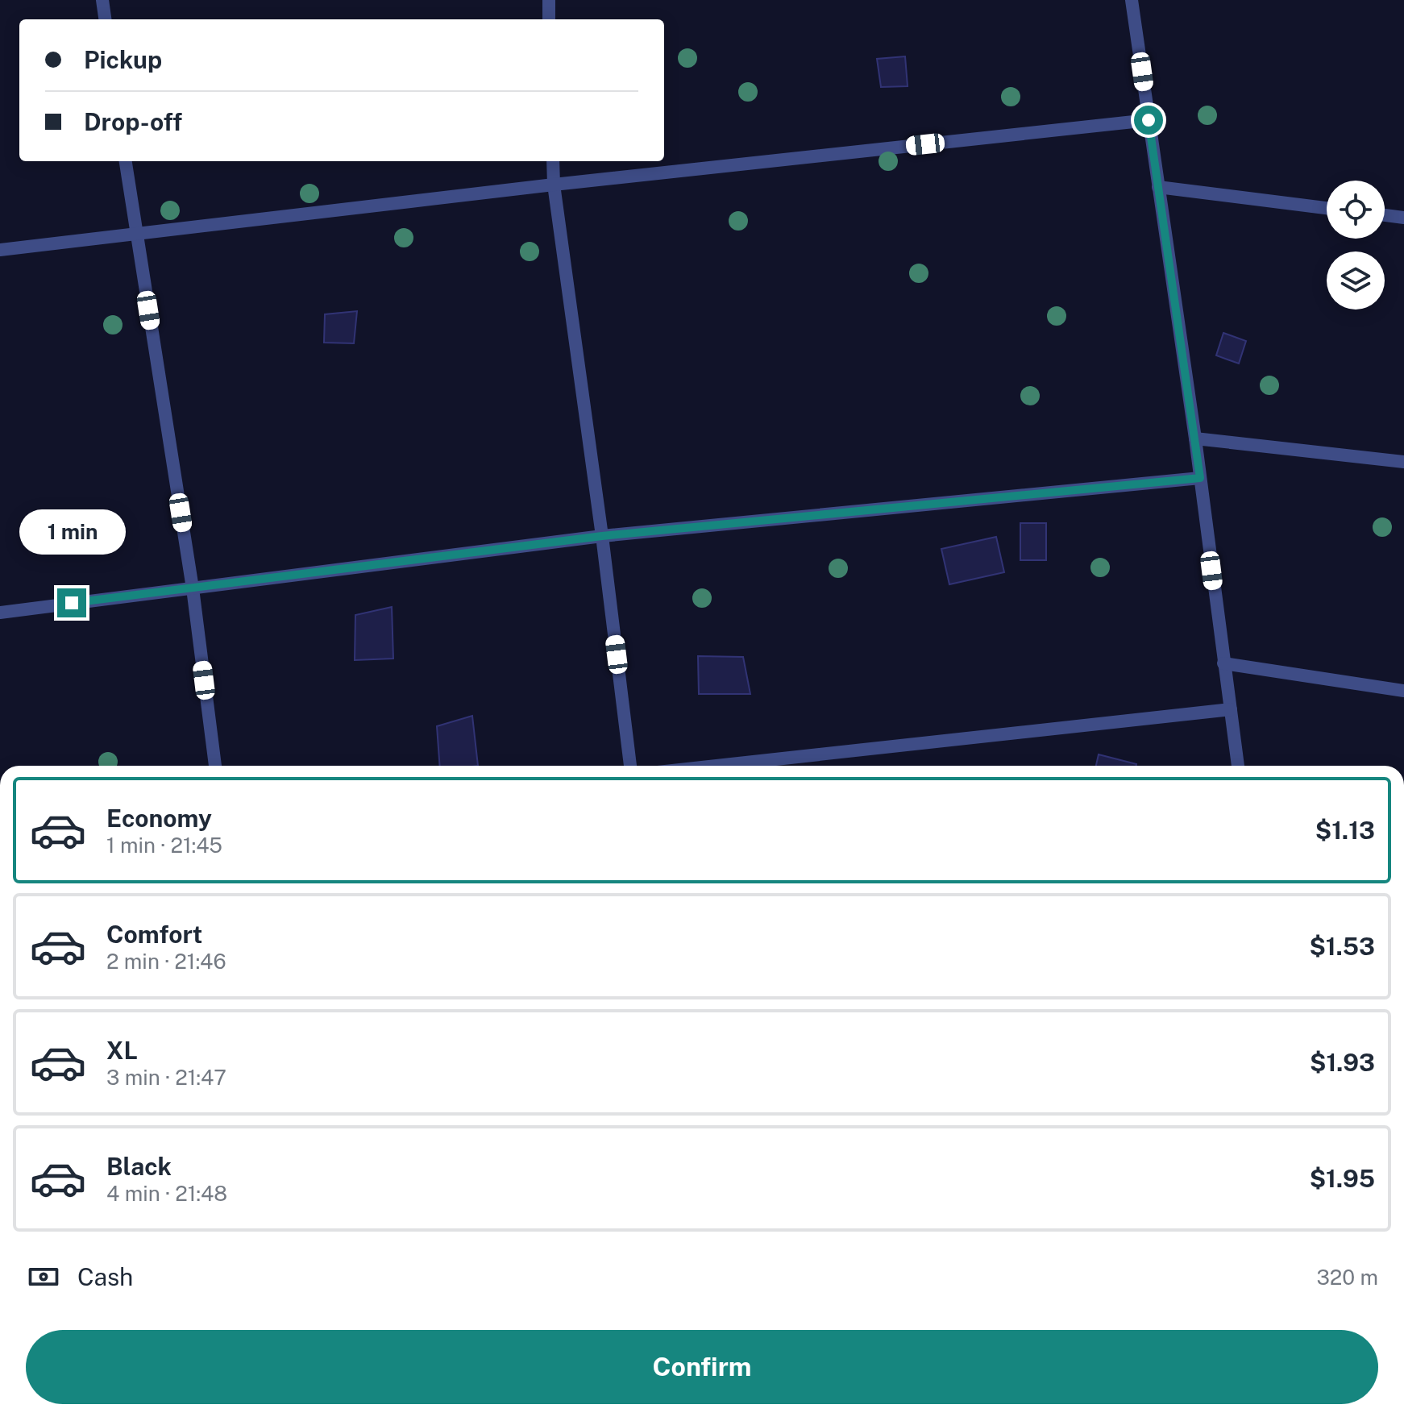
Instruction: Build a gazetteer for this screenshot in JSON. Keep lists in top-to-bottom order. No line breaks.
{"page":{"banner":["Pickup","Drop-off"],"bubble":"1 min","list":[{"name":"Economy","note":"1 min · 21:45","value":"$1.13"},{"name":"Comfort","note":"2 min · 21:46","value":"$1.53"},{"name":"XL","note":"3 min · 21:47","value":"$1.93"},{"name":"Black","note":"4 min · 21:48","value":"$1.95"}],"pay":["Cash","320 m"],"buttons":"Confirm"}}
